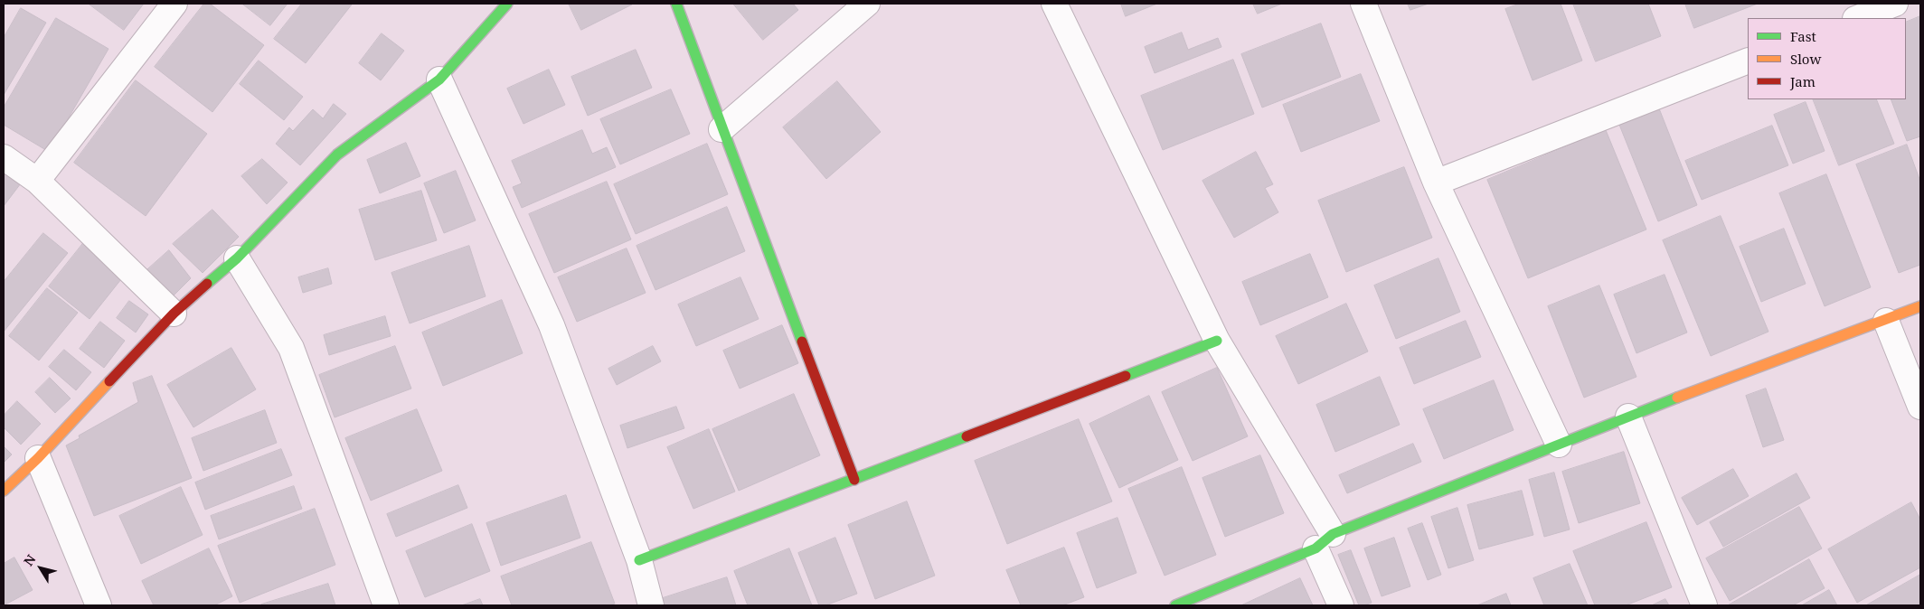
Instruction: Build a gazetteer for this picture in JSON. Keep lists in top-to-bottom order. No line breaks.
{"legend":["Fast","Slow","Jam"],"north":"top left"}
